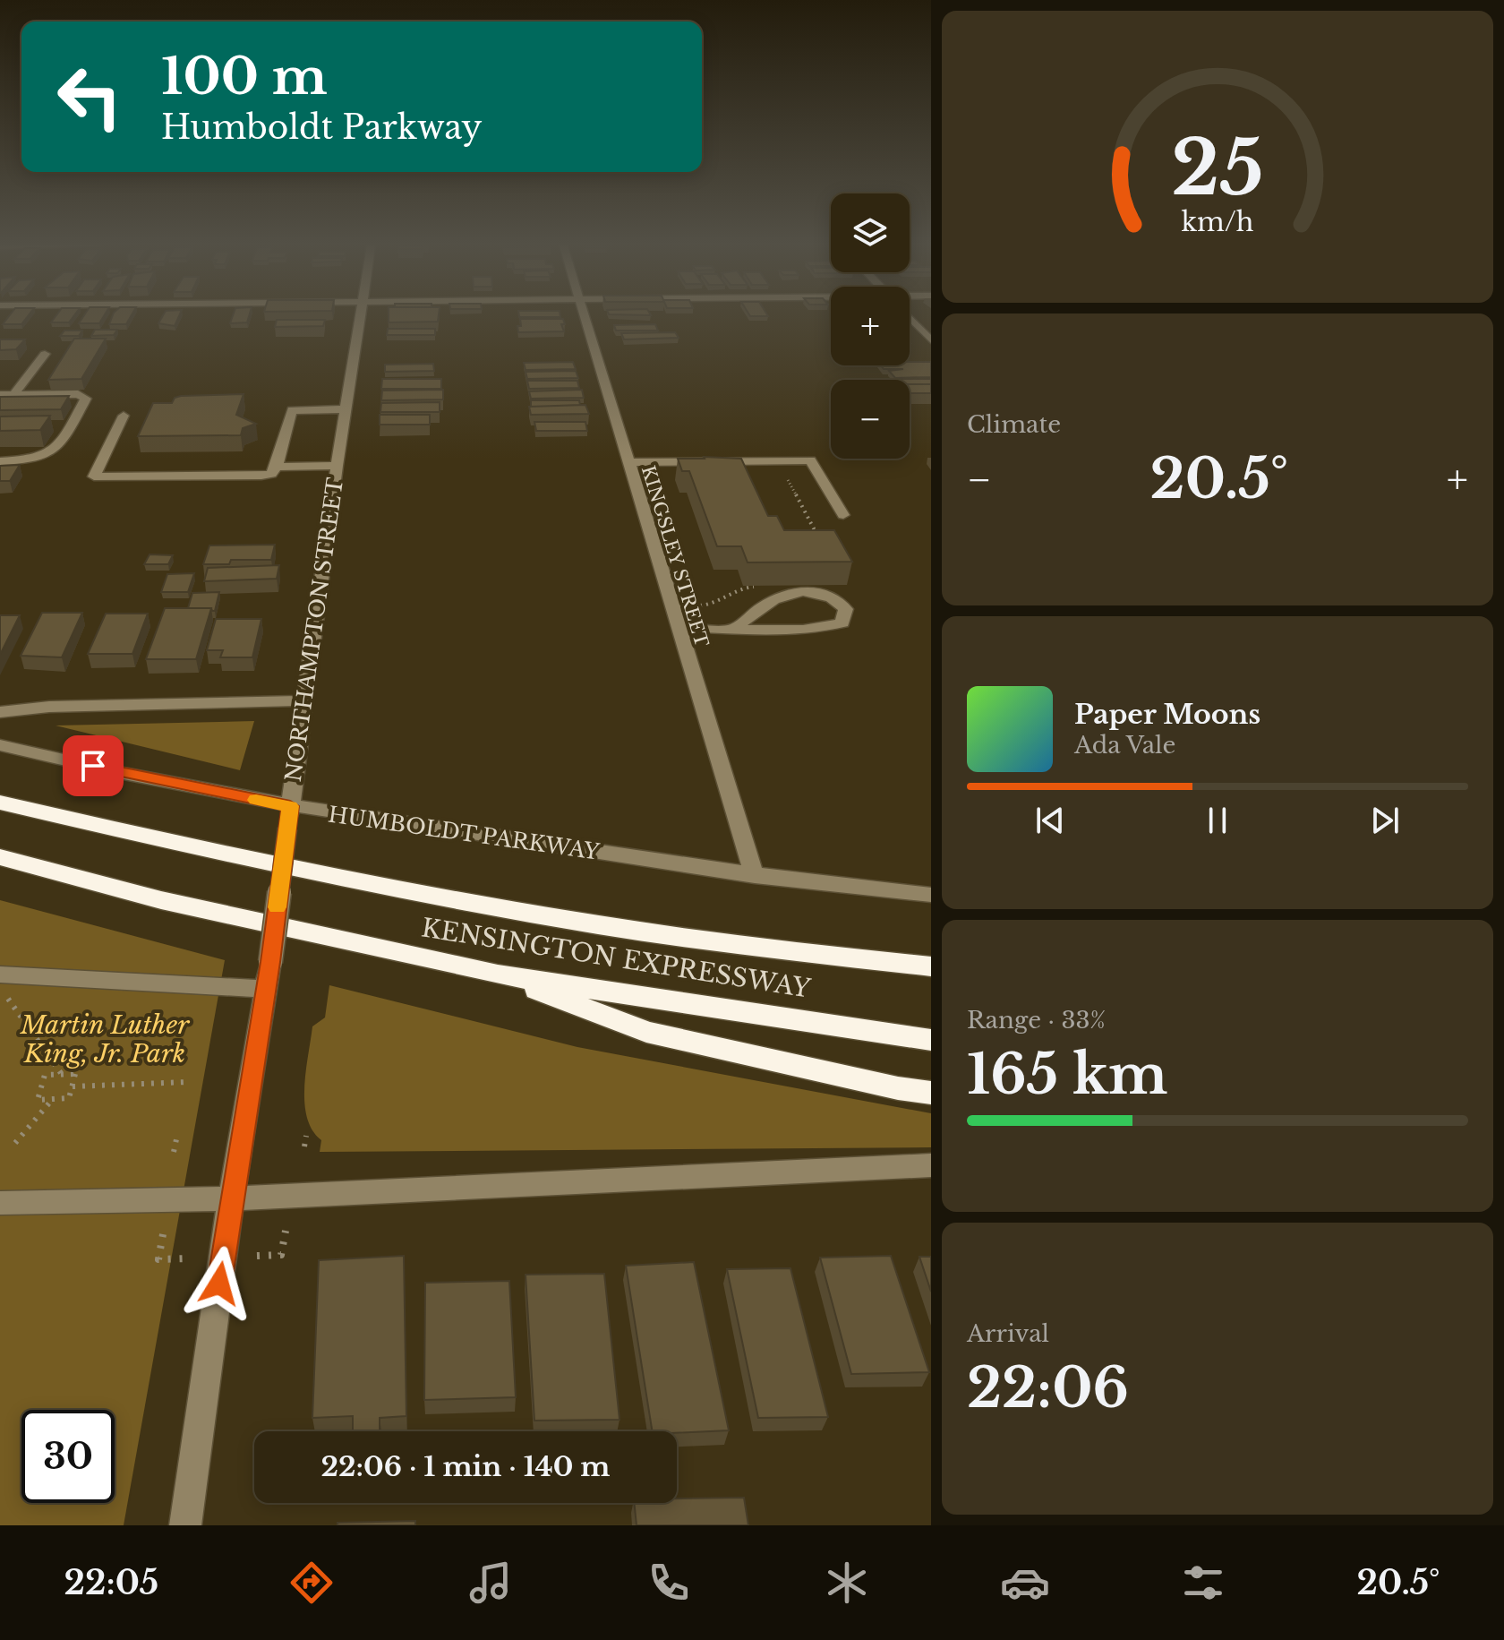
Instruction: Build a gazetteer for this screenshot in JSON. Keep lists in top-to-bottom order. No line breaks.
{"streets":{"highway":["KENSINGTON EXPRESSWAY"],"street":["KINGSLEY STREET","NORTHAMPTON STREET","HUMBOLDT PARKWAY"]},"crossings":[["KINGSLEY STREET","HUMBOLDT PARKWAY"],["NORTHAMPTON STREET","HUMBOLDT PARKWAY"]],"parks":["Martin Luther King, Jr. Park"],"page":{"turn":["100 m","Humboldt Parkway"],"map_buttons":["+","−"],"tile":["Climate",["Range · 33%","165 km"],["Arrival","22:06"]],"heat":["−","20.5°","+"],"song":["Paper Moons","Ada Vale"],"limit":"30","trip":"22:06 · 1 min · 140 m","tabs":["22:05","20.5°"],"gauge":["25","km/h"]}}
